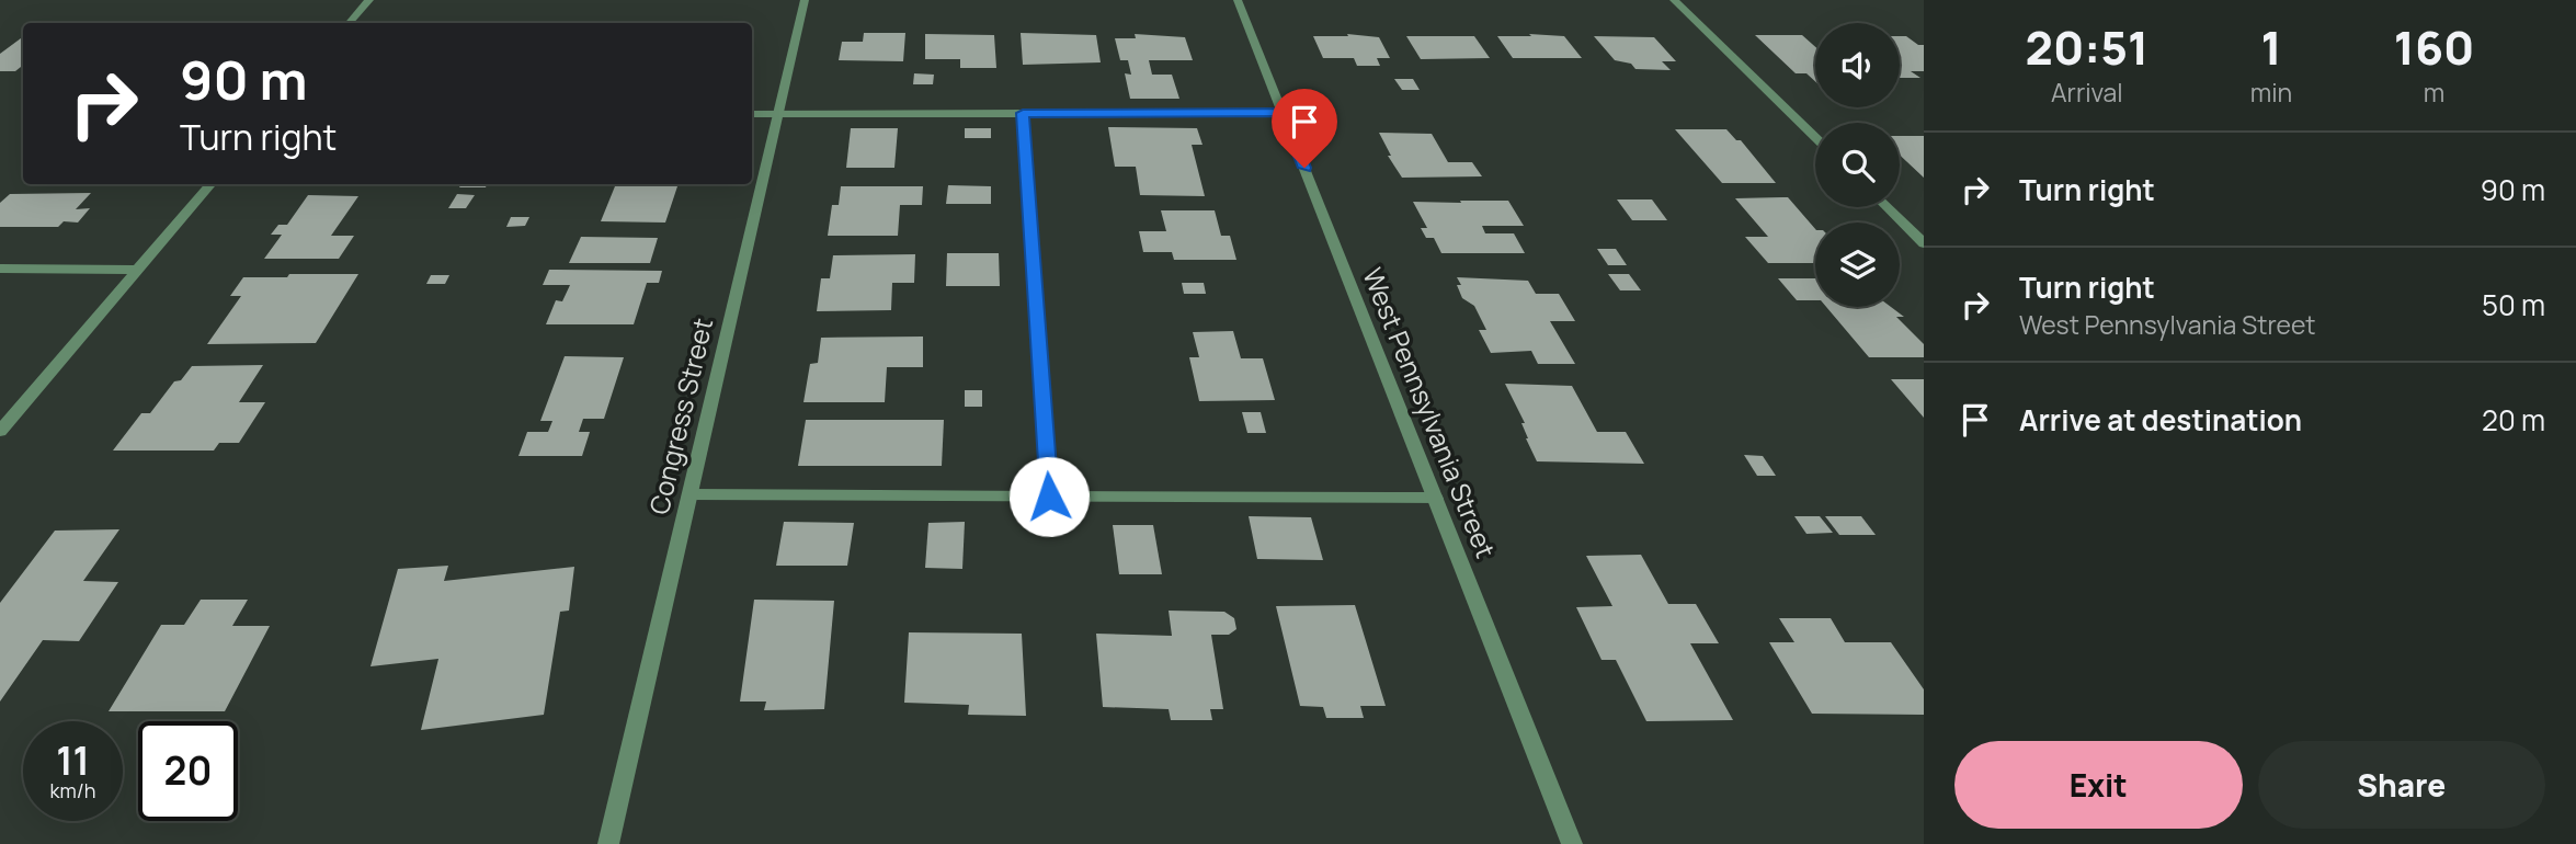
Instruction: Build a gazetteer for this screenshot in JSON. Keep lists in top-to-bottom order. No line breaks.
{"streets":{"street":["West Pennsylvania Street","Congress Street"]},"page":{"eta":["20:51","Arrival","1","min","160","m"],"turn":["90 m","Turn right"],"list":[{"name":"Turn right","value":"90 m"},{"name":"Turn right","note":"West Pennsylvania Street","value":"50 m"},{"name":"Arrive at destination","value":"20 m"}],"speed":"11 km/h","limit":"20","buttons":["Exit","Share"]}}
